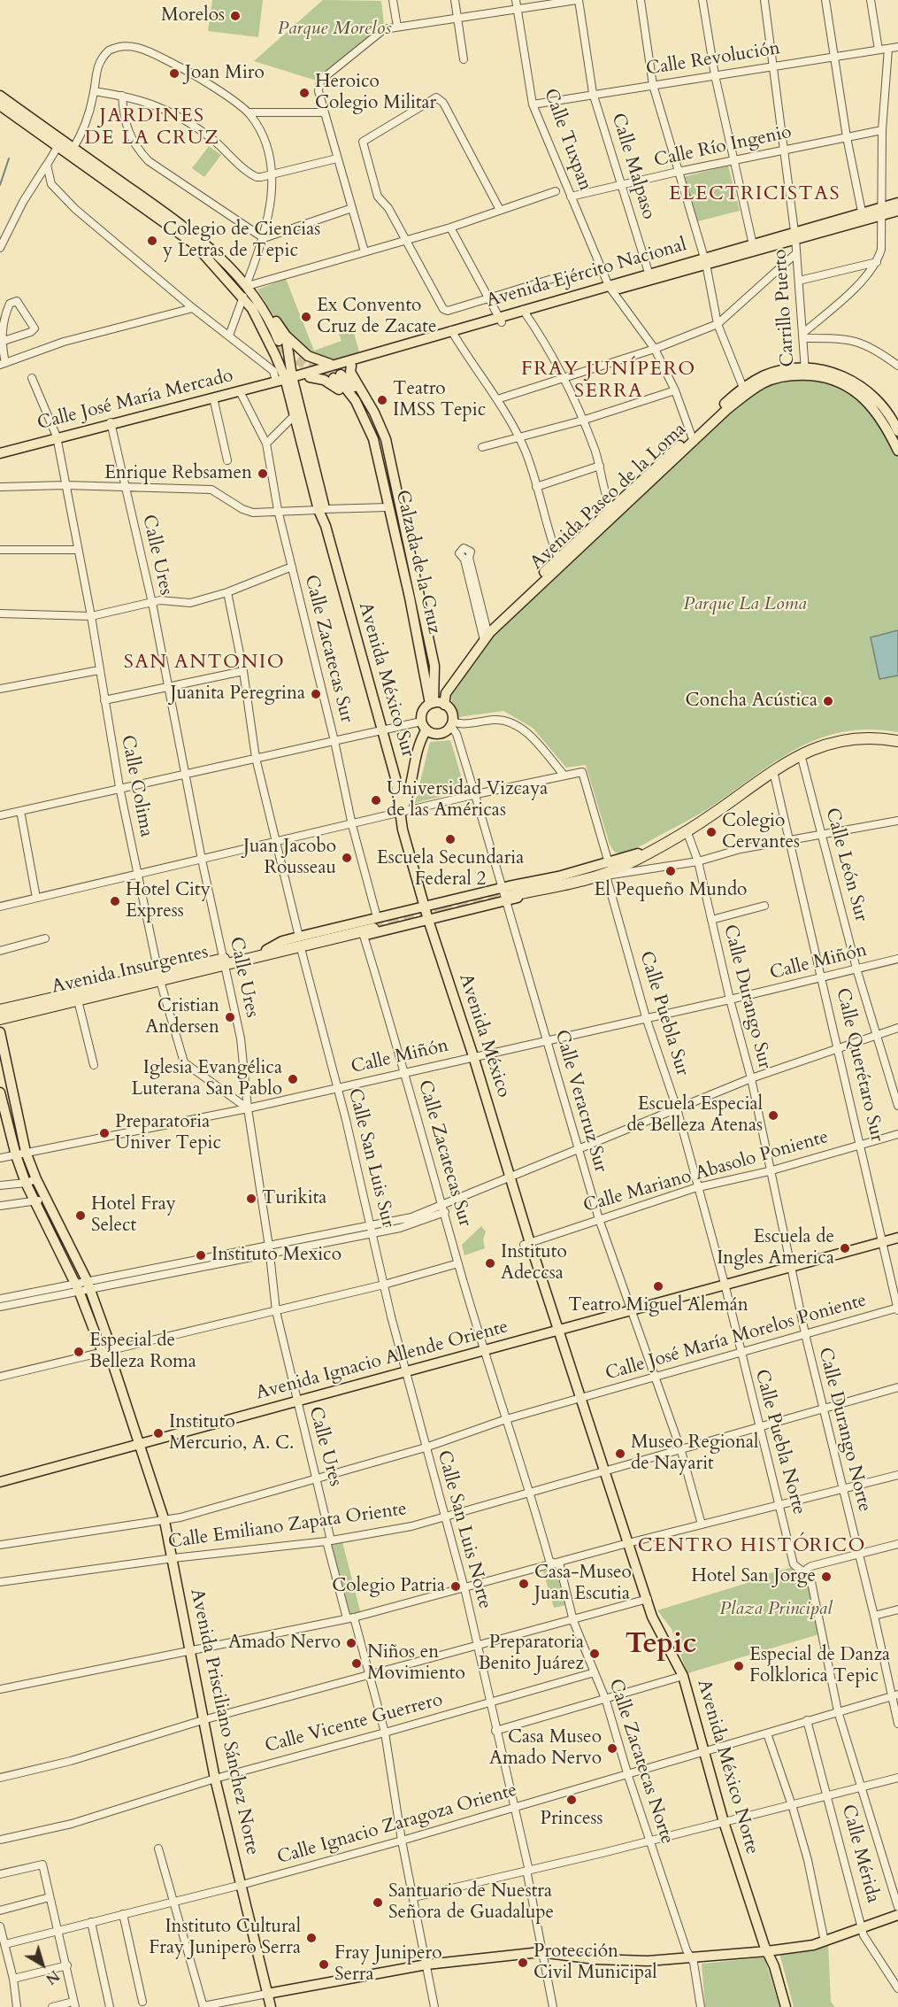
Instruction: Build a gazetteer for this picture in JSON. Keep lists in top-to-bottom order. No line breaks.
{"streets":{"highway":["Avenida Insurgentes"],"main road":["Avenida Ejército Nacional","Calle José María Mercado","Avenida Paseo de la Loma","Calzada de la Cruz","Avenida México Sur","Avenida México","Avenida Ignacio Allende Oriente","Avenida Prisciliano Sánchez Norte","Avenida México Norte"],"street":["Calle Revolución","Calle Tuxpan","Calle Río Ingenio","Calle Malpaso","Carrillo Puerto","Calle Ures","Calle Zacatecas Sur","Calle Colima","Calle León Sur","Calle Miñón","Calle Durango Sur","Calle Puebla Sur","Calle Querétaro Sur","Calle Veracruz Sur","Calle San Luis Sur","Calle Mariano Abasolo Poniente","Calle José María Morelos Poniente","Calle Durango Norte","Calle Puebla Norte","Calle Emiliano Zapata Oriente","Calle San Luis Norte","Calle Vicente Guerrero","Calle Zacatecas Norte","Calle Ignacio Zaragoza Oriente","Calle Mérida"]},"crossings":[["Calle Revolución","Calle Tuxpan"],["Calle Revolución","Calle Malpaso"],["Calle Revolución","Carrillo Puerto"],["Calle Tuxpan","Calle Río Ingenio"],["Calle Tuxpan","Avenida Ejército Nacional"],["Calle Tuxpan","Avenida Paseo de la Loma"],["Calle Río Ingenio","Calle Malpaso"],["Calle Río Ingenio","Carrillo Puerto"],["Calle Malpaso","Avenida Ejército Nacional"],["Avenida Ejército Nacional","Carrillo Puerto"],["Avenida Ejército Nacional","Calle José María Mercado"],["Avenida Ejército Nacional","Avenida México Sur"],["Carrillo Puerto","Avenida Paseo de la Loma"],["Calle José María Mercado","Calle Ures"],["Calle José María Mercado","Calle Zacatecas Sur"],["Calle José María Mercado","Avenida México Sur"],["Calle José María Mercado","Calle Colima"],["Avenida Paseo de la Loma","Calzada de la Cruz"],["Avenida Paseo de la Loma","Calle Veracruz Sur"],["Calle Ures","Calle Colima"],["Calle Ures","Calle Miñón"],["Calle Ures","Avenida Insurgentes"],["Calle Ures","Calle José María Morelos Poniente"],["Calle Ures","Avenida Ignacio Allende Oriente"],["Calle Ures","Calle Emiliano Zapata Oriente"],["Calle Ures","Calle Vicente Guerrero"],["Calle Ures","Calle Ignacio Zaragoza Oriente"],["Calzada de la Cruz","Calle Veracruz Sur"],["Calle Zacatecas Sur","Calle Miñón"],["Calle Zacatecas Sur","Avenida Insurgentes"],["Calle Zacatecas Sur","Avenida Ignacio Allende Oriente"],["Calle Zacatecas Sur","Calle Zacatecas Norte"],["Avenida México Sur","Avenida Insurgentes"],["Avenida México Sur","Avenida México"],["Calle Colima","Calle Miñón"],["Calle Colima","Avenida Insurgentes"],["Calle León Sur","Calle Miñón"],["Calle Miñón","Calle Durango Sur"],["Calle Miñón","Calle Puebla Sur"],["Calle Miñón","Avenida México"],["Calle Miñón","Calle Querétaro Sur"],["Calle Miñón","Calle Veracruz Sur"],["Calle Miñón","Calle San Luis Sur"],["Avenida Insurgentes","Avenida México"],["Avenida Insurgentes","Calle Veracruz Sur"],["Avenida Insurgentes","Calle San Luis Sur"],["Calle Durango Sur","Calle Mariano Abasolo Poniente"],["Calle Durango Sur","Avenida Ignacio Allende Oriente"],["Calle Durango Sur","Calle Durango Norte"],["Calle Puebla Sur","Calle Mariano Abasolo Poniente"],["Calle Puebla Sur","Avenida Ignacio Allende Oriente"],["Calle Puebla Sur","Calle Puebla Norte"],["Calle Querétaro Sur","Calle Mariano Abasolo Poniente"],["Calle Querétaro Sur","Calle José María Morelos Poniente"],["Calle Querétaro Sur","Avenida Ignacio Allende Oriente"],["Calle Veracruz Sur","Calle Mariano Abasolo Poniente"],["Calle Veracruz Sur","Calle José María Morelos Poniente"],["Calle Veracruz Sur","Avenida Ignacio Allende Oriente"],["Calle Veracruz Sur","Calle Emiliano Zapata Oriente"],["Calle San Luis Sur","Avenida Ignacio Allende Oriente"],["Calle San Luis Sur","Calle San Luis Norte"],["Calle Mariano Abasolo Poniente","Avenida México Norte"],["Calle José María Morelos Poniente","Calle Durango Norte"],["Calle José María Morelos Poniente","Calle Puebla Norte"],["Calle José María Morelos Poniente","Calle San Luis Norte"],["Calle José María Morelos Poniente","Avenida Prisciliano Sánchez Norte"],["Calle José María Morelos Poniente","Calle Zacatecas Norte"],["Calle José María Morelos Poniente","Avenida México Norte"],["Avenida Ignacio Allende Oriente","Calle Durango Norte"],["Avenida Ignacio Allende Oriente","Calle Puebla Norte"],["Avenida Ignacio Allende Oriente","Calle San Luis Norte"],["Avenida Ignacio Allende Oriente","Avenida Prisciliano Sánchez Norte"],["Avenida Ignacio Allende Oriente","Calle Zacatecas Norte"],["Avenida Ignacio Allende Oriente","Avenida México Norte"],["Calle Durango Norte","Calle Emiliano Zapata Oriente"],["Calle Durango Norte","Calle Ignacio Zaragoza Oriente"],["Calle Puebla Norte","Calle Emiliano Zapata Oriente"],["Calle Puebla Norte","Calle Ignacio Zaragoza Oriente"],["Calle Emiliano Zapata Oriente","Calle San Luis Norte"],["Calle Emiliano Zapata Oriente","Avenida Prisciliano Sánchez Norte"],["Calle Emiliano Zapata Oriente","Calle Zacatecas Norte"],["Calle Emiliano Zapata Oriente","Avenida México Norte"],["Calle San Luis Norte","Calle Vicente Guerrero"],["Calle San Luis Norte","Calle Ignacio Zaragoza Oriente"],["Avenida Prisciliano Sánchez Norte","Calle Vicente Guerrero"],["Avenida Prisciliano Sánchez Norte","Calle Ignacio Zaragoza Oriente"],["Calle Vicente Guerrero","Calle Zacatecas Norte"],["Calle Zacatecas Norte","Calle Ignacio Zaragoza Oriente"],["Avenida México Norte","Calle Ignacio Zaragoza Oriente"],["Calle Ignacio Zaragoza Oriente","Calle Mérida"]],"districts":["JARDINES DE LA CRUZ","ELECTRICISTAS","FRAY JUNÍPERO SERRA","SAN ANTONIO","CENTRO HISTÓRICO","Tepic"],"parks":["Parque Morelos","Parque La Loma","Plaza Principal"],"places":["Morelos","Joan Miro","Heroico Colegio Militar","Colegio de Ciencias y Letras de Tepic","Ex Convento Cruz de Zacate","Teatro IMSS Tepic","Enrique Rebsamen","Juanita Peregrina","Concha Acústica","Universidad Vizcaya de las Américas","Colegio Cervantes","Escuela Secundaria Federal 2","Juan Jacobo Rousseau","El Pequeño Mundo","Hotel City Express","Cristian Andersen","Iglesia Evangélica Luterana San Pablo","Escuela Especial de Belleza Atenas","Preparatoria Univer Tepic","Turikita","Hotel Fray Select","Escuela de Ingles America","Instituto Mexico","Instituto Adeccsa","Teatro Miguel Alemán","Especial de Belleza Roma","Instituto Mercurio, A. C.","Museo Regional de Nayarit","Hotel San Jorge","Casa-Museo Juan Escutia","Colegio Patria","Amado Nervo","Preparatoria Benito Juárez","Niños en Movimiento","Especial de Danza Folklorica Tepic","Casa Museo Amado Nervo","Princess","Santuario de Nuestra Señora de Guadalupe","Instituto Cultural Fray Junipero Serra","Protección Civil Municipal","Fray Junipero Serra"],"north":"bottom right"}
